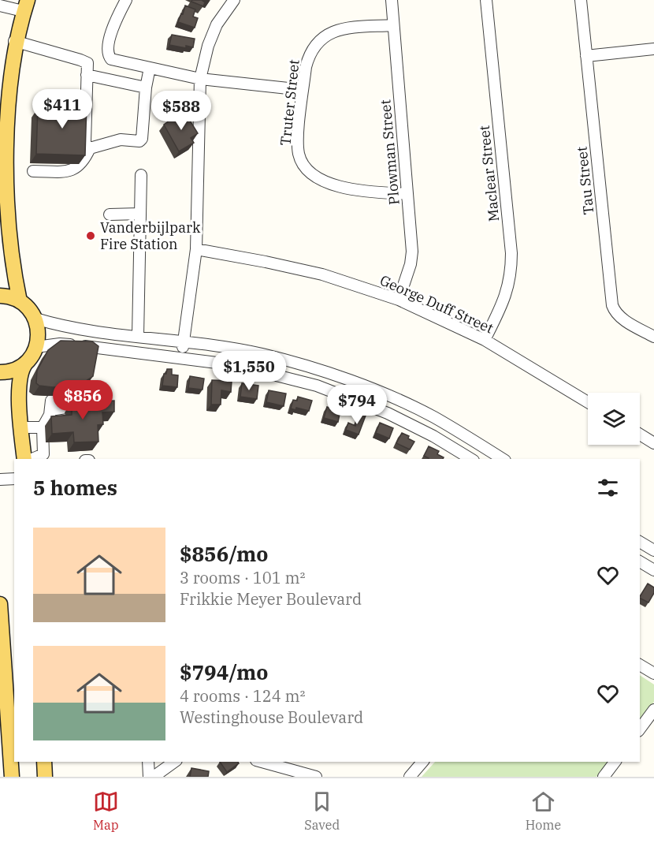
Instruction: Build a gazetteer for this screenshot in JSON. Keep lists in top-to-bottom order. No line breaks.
{"streets":{"street":["Truter Street","Plowman Street","Maclear Street","Tau Street","George Duff Street"]},"crossings":[["Truter Street","Plowman Street"],["Plowman Street","George Duff Street"],["Maclear Street","George Duff Street"]],"places":["Vanderbijlpark Fire Station"],"page":{"price":["$411","$588","$1,550","$856","$794"],"heading":"5 homes","list":[{"name":"$856/mo","note":"3 rooms · 101 m² · Frikkie Meyer Boulevard"},{"name":"$794/mo","note":"4 rooms · 124 m² · Westinghouse Boulevard"}],"tabs":["Map","Saved","Home"]}}
